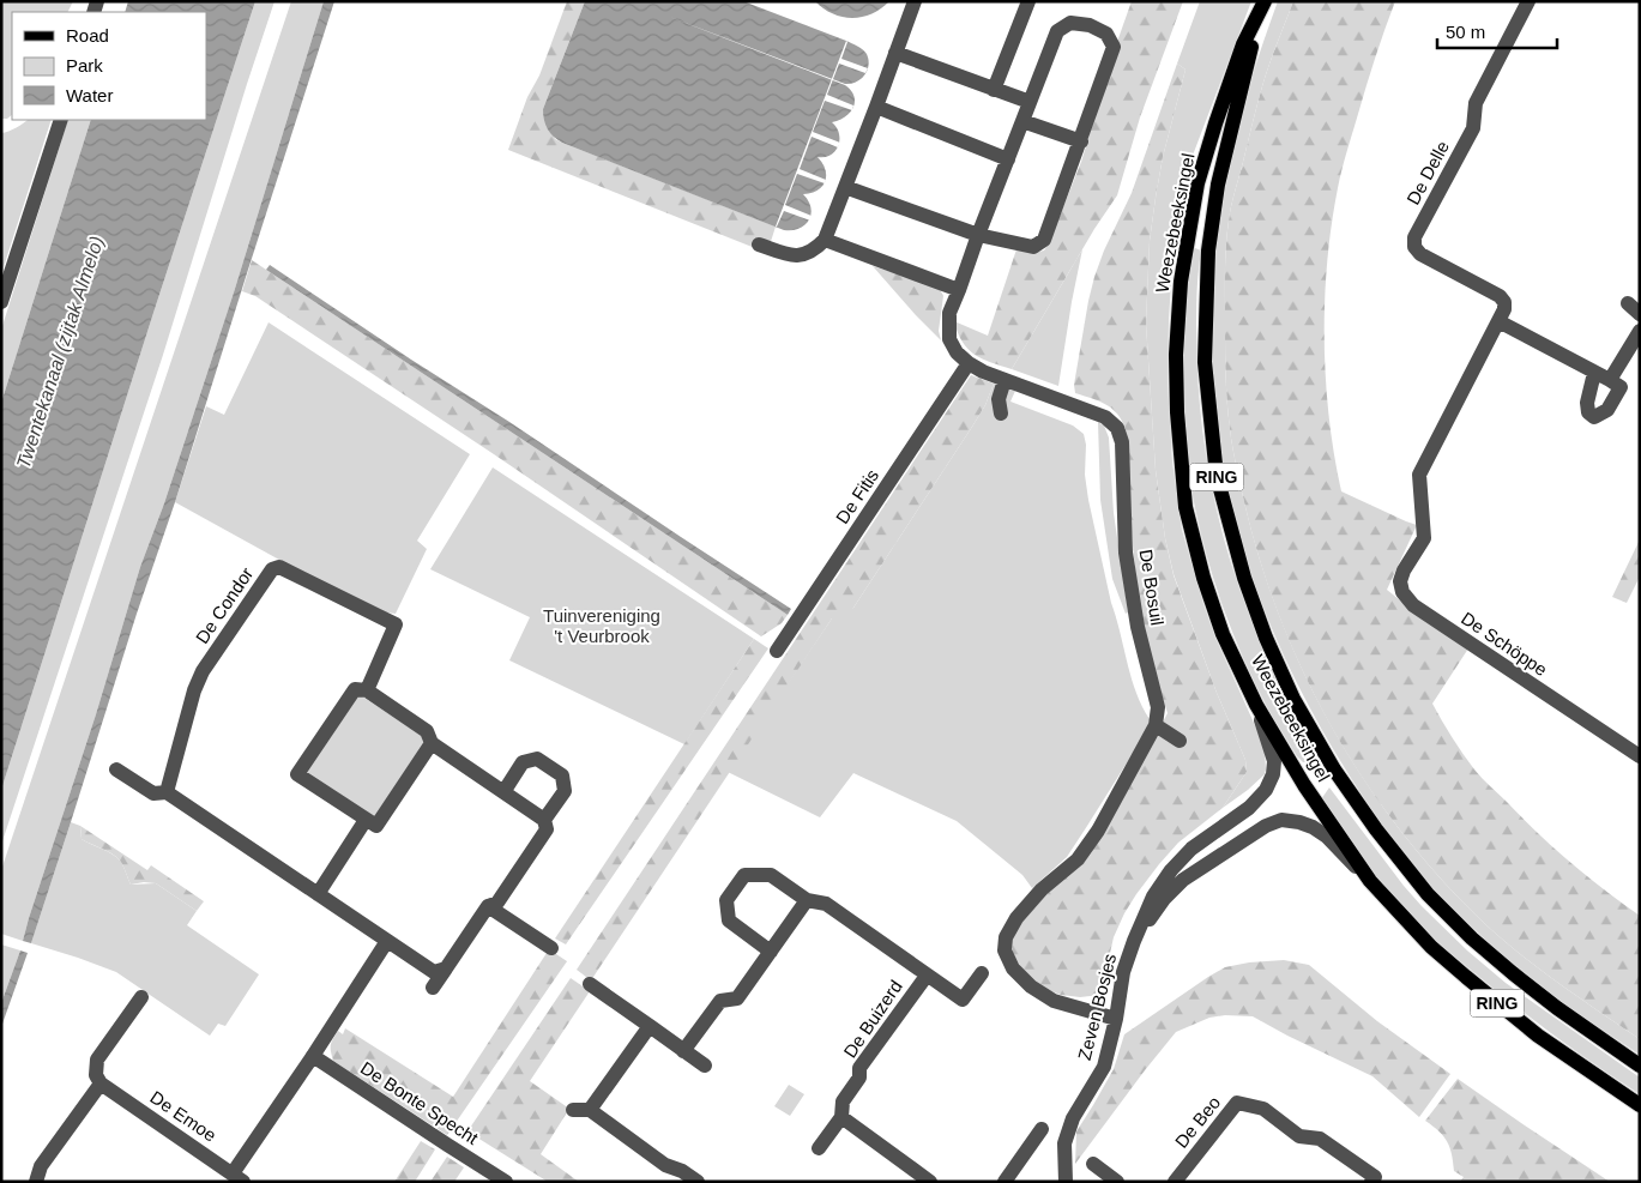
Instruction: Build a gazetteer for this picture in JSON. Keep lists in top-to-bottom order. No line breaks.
{"streets":{"main road":["Weezebeeksingel","RING"],"street":["De Delle","De Fitis","De Bosuil","De Condor","De Schöppe","Zeven Bosjes","De Buizerd","De Bonte Specht","De Emoe","De Beo"]},"crossings":[["De Delle","De Schöppe"],["Weezebeeksingel","Zeven Bosjes"],["De Fitis","De Bosuil"],["De Bosuil","Zeven Bosjes"]],"water":["Twentekanaal (zijtak Almelo)"],"parks":["Tuinvereniging 't Veurbrook"],"legend":["Road","Park","Water"],"scale_bar":"50 m"}
